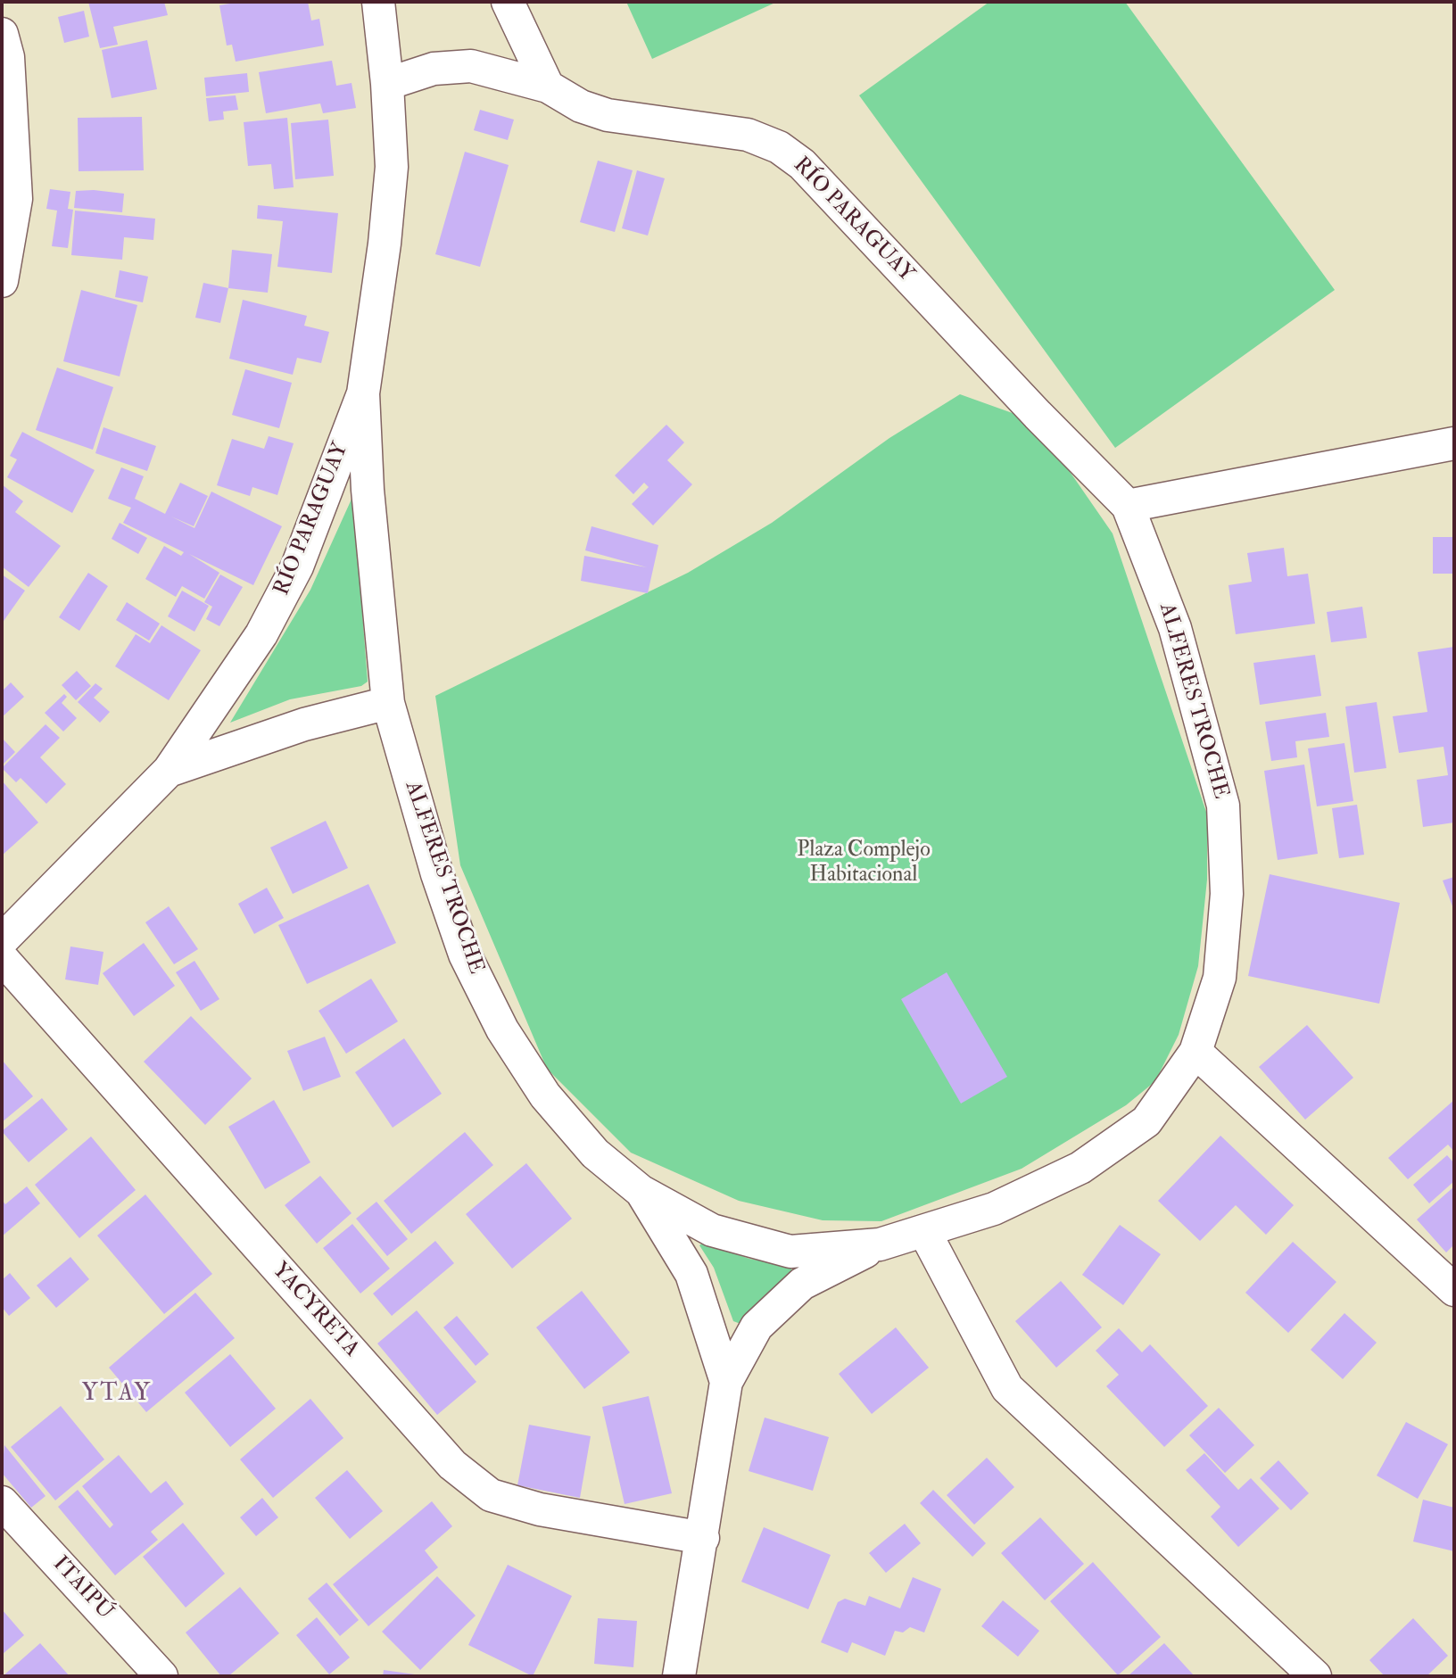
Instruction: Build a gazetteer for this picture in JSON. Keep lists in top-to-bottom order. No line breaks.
{"streets":{"street":["RÍO PARAGUAY","ALFERES TROCHE","YACYRETA","ITAIPÚ"]},"crossings":[["RÍO PARAGUAY","ALFERES TROCHE"]],"districts":["YTAY"],"parks":["Plaza Complejo Habitacional"]}
